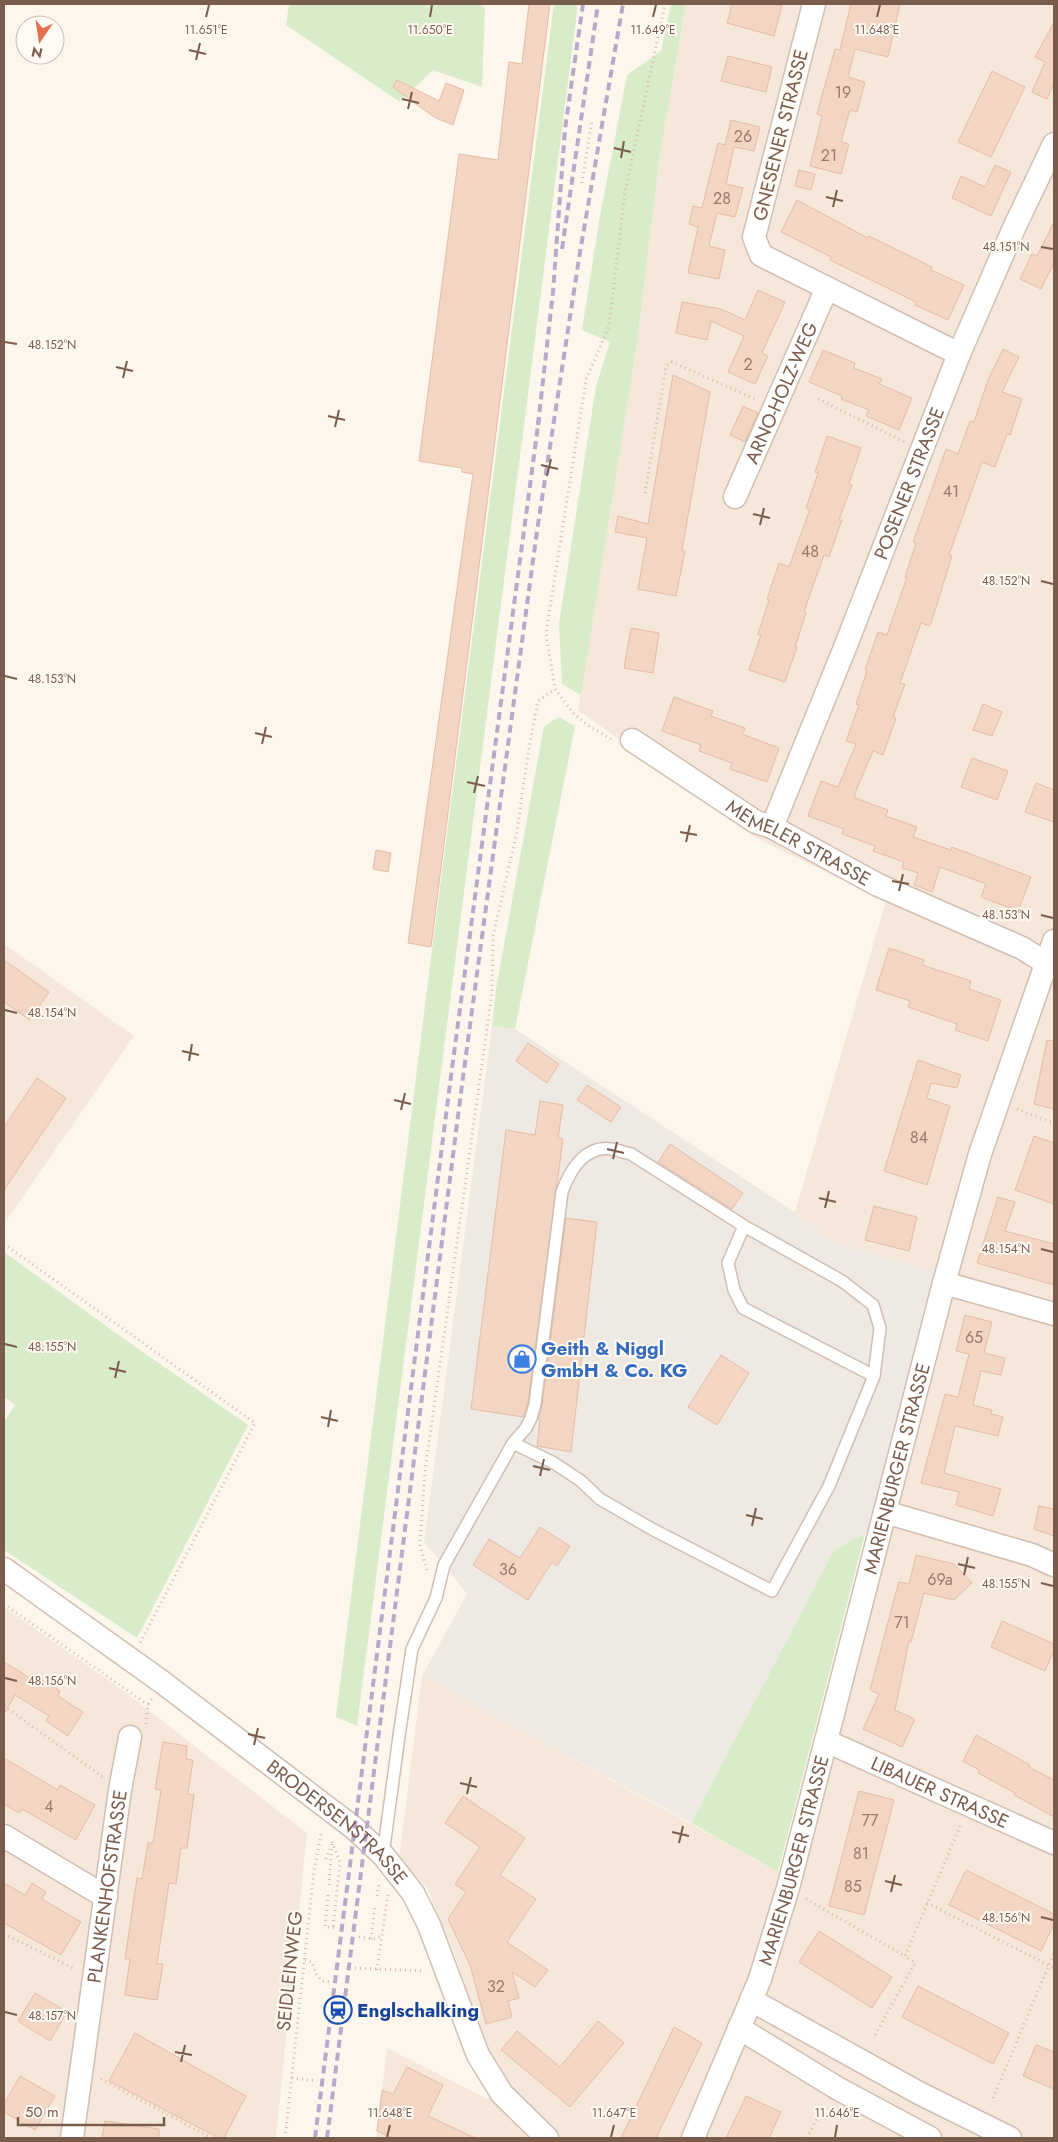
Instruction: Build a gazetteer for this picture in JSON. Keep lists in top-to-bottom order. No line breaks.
{"streets":{"street":["GNESENER STRASSE","ARNO-HOLZ-WEG","POSENER STRASSE","MEMELER STRASSE","MARIENBURGER STRASSE","LIBAUER STRASSE","BRODERSENSTRASSE","PLANKENHOFSTRASSE"],"path":["SEIDLEINWEG"]},"crossings":[["GNESENER STRASSE","ARNO-HOLZ-WEG"],["GNESENER STRASSE","POSENER STRASSE"],["POSENER STRASSE","MEMELER STRASSE"],["MEMELER STRASSE","MARIENBURGER STRASSE"],["MARIENBURGER STRASSE","LIBAUER STRASSE"],["BRODERSENSTRASSE","SEIDLEINWEG"]],"places":{"shop":["Geith & Niggl GmbH & Co. KG"],"station":["Englschalking"]},"house_numbers":["19","26","21","28","2","41","48","84","65","36","69a","71","4","77","81","85","32"],"scale_bar":"50 m","north":"bottom","coordinates":["11.651°E","11.650°E","11.649°E","11.648°E","48.151°N","48.152°N","48.153°N","48.154°N","48.155°N","48.156°N","48.157°N","11.647°E","11.646°E"]}
